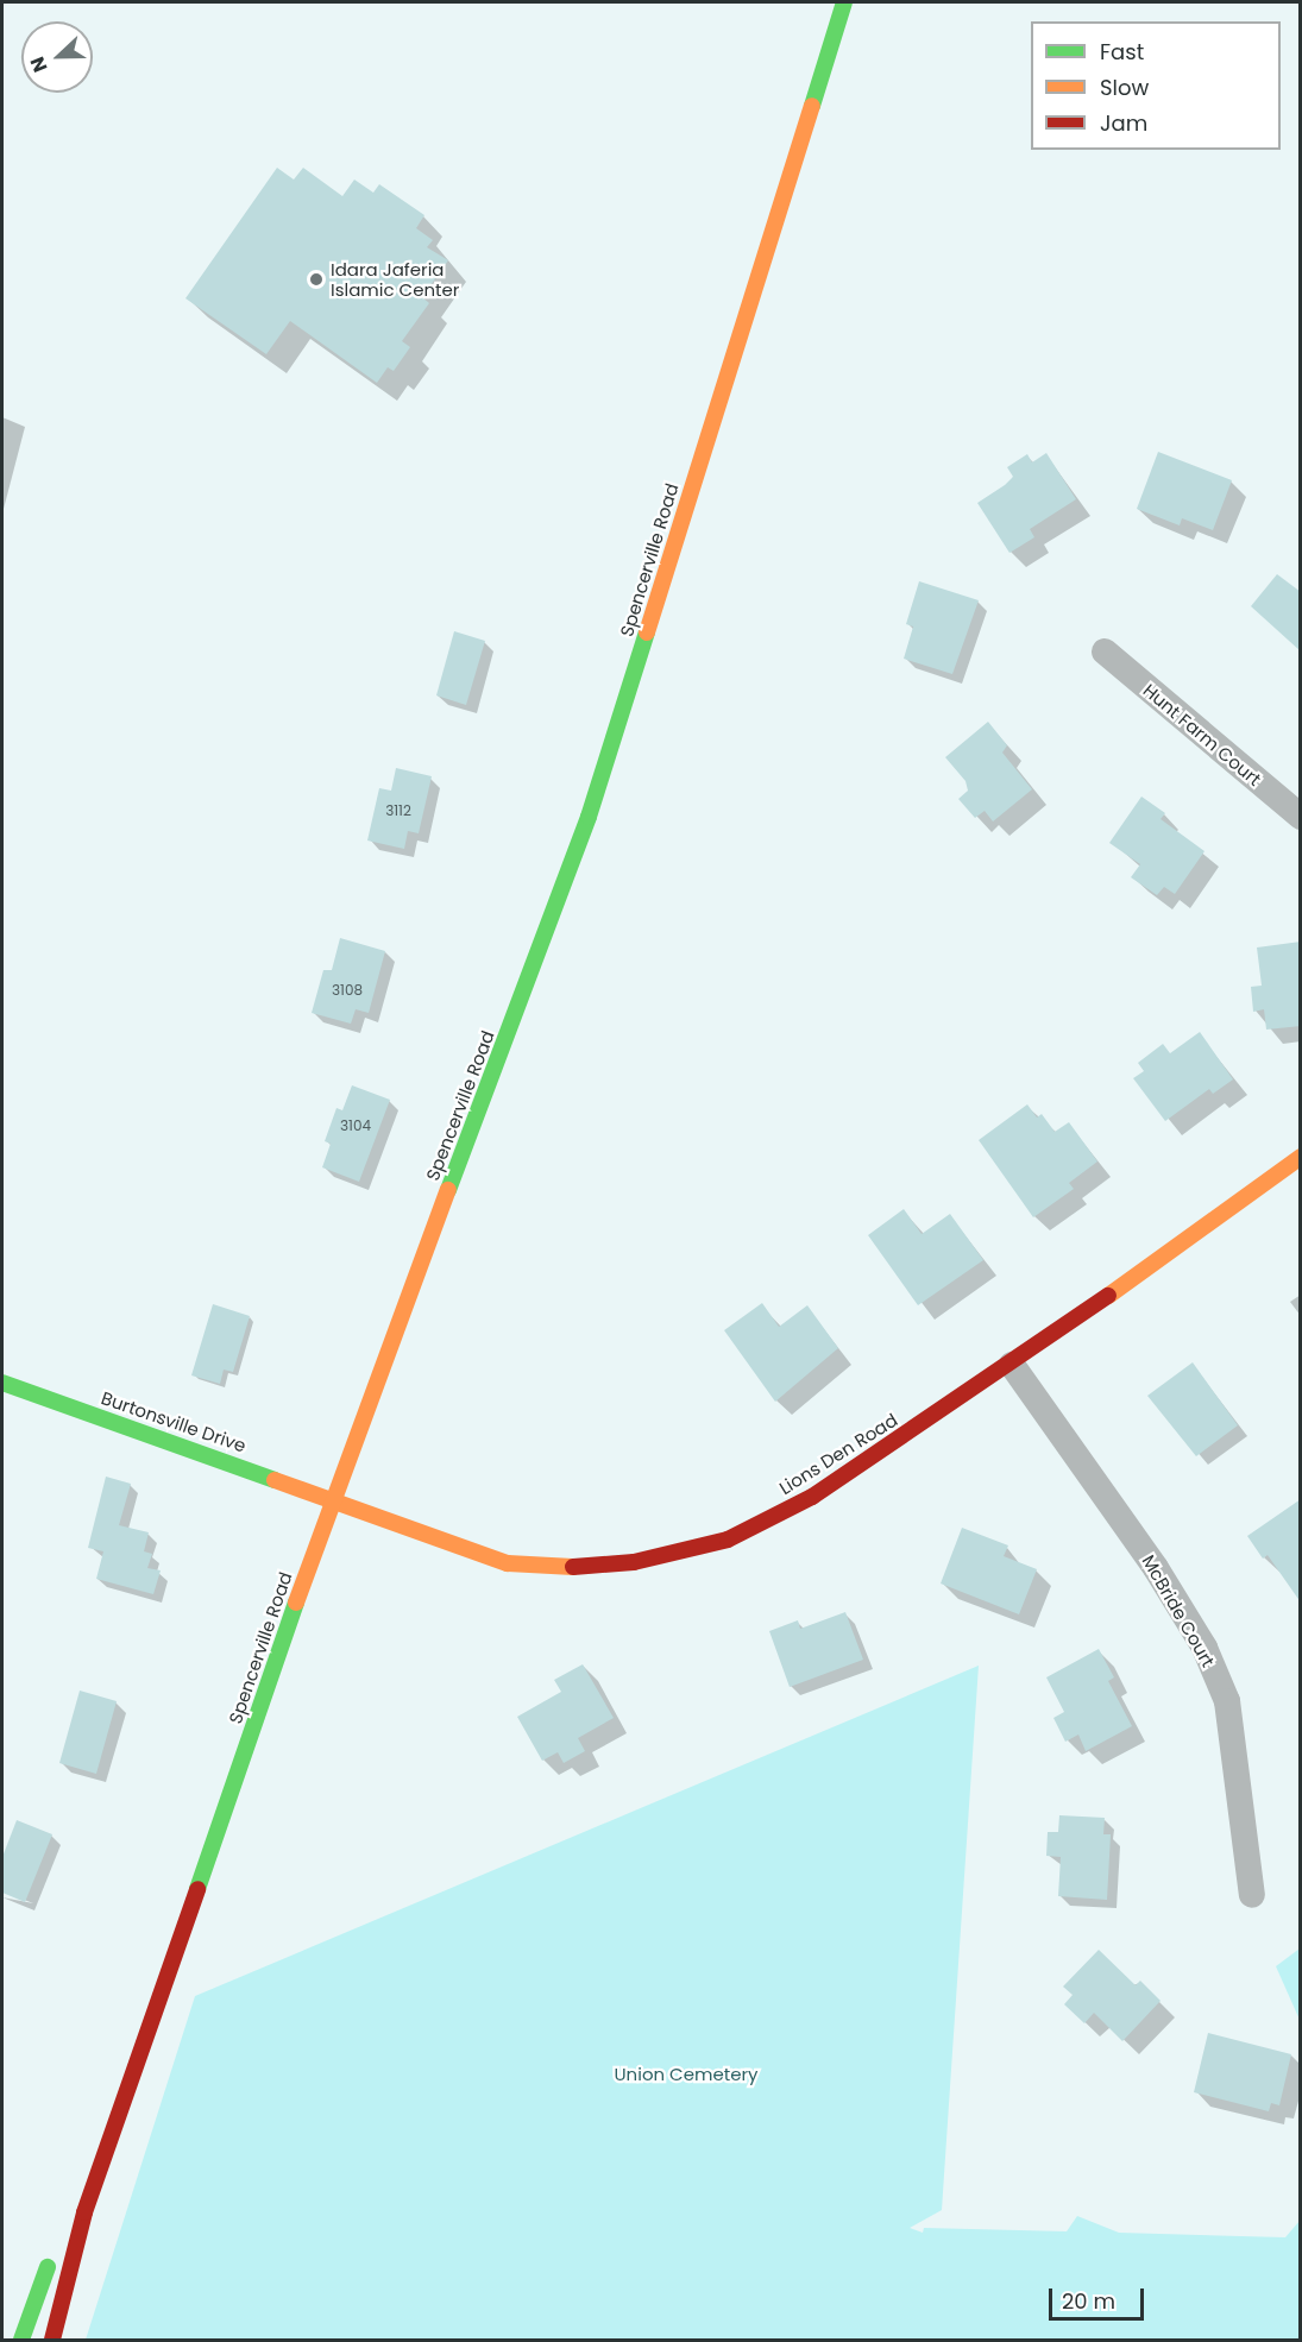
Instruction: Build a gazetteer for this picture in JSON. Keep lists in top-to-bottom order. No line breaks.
{"streets":{"main road":["Spencerville Road","Burtonsville Drive","Lions Den Road"],"street":["Hunt Farm Court","McBride Court"]},"crossings":[["Spencerville Road","Burtonsville Drive"],["Spencerville Road","Lions Den Road"],["Burtonsville Drive","Lions Den Road"],["Lions Den Road","McBride Court"]],"parks":["Union Cemetery"],"places":["Idara Jaferia Islamic Center"],"house_numbers":["3112","3108","3104"],"legend":["Fast","Slow","Jam"],"scale_bar":"20 m","north":"left"}
